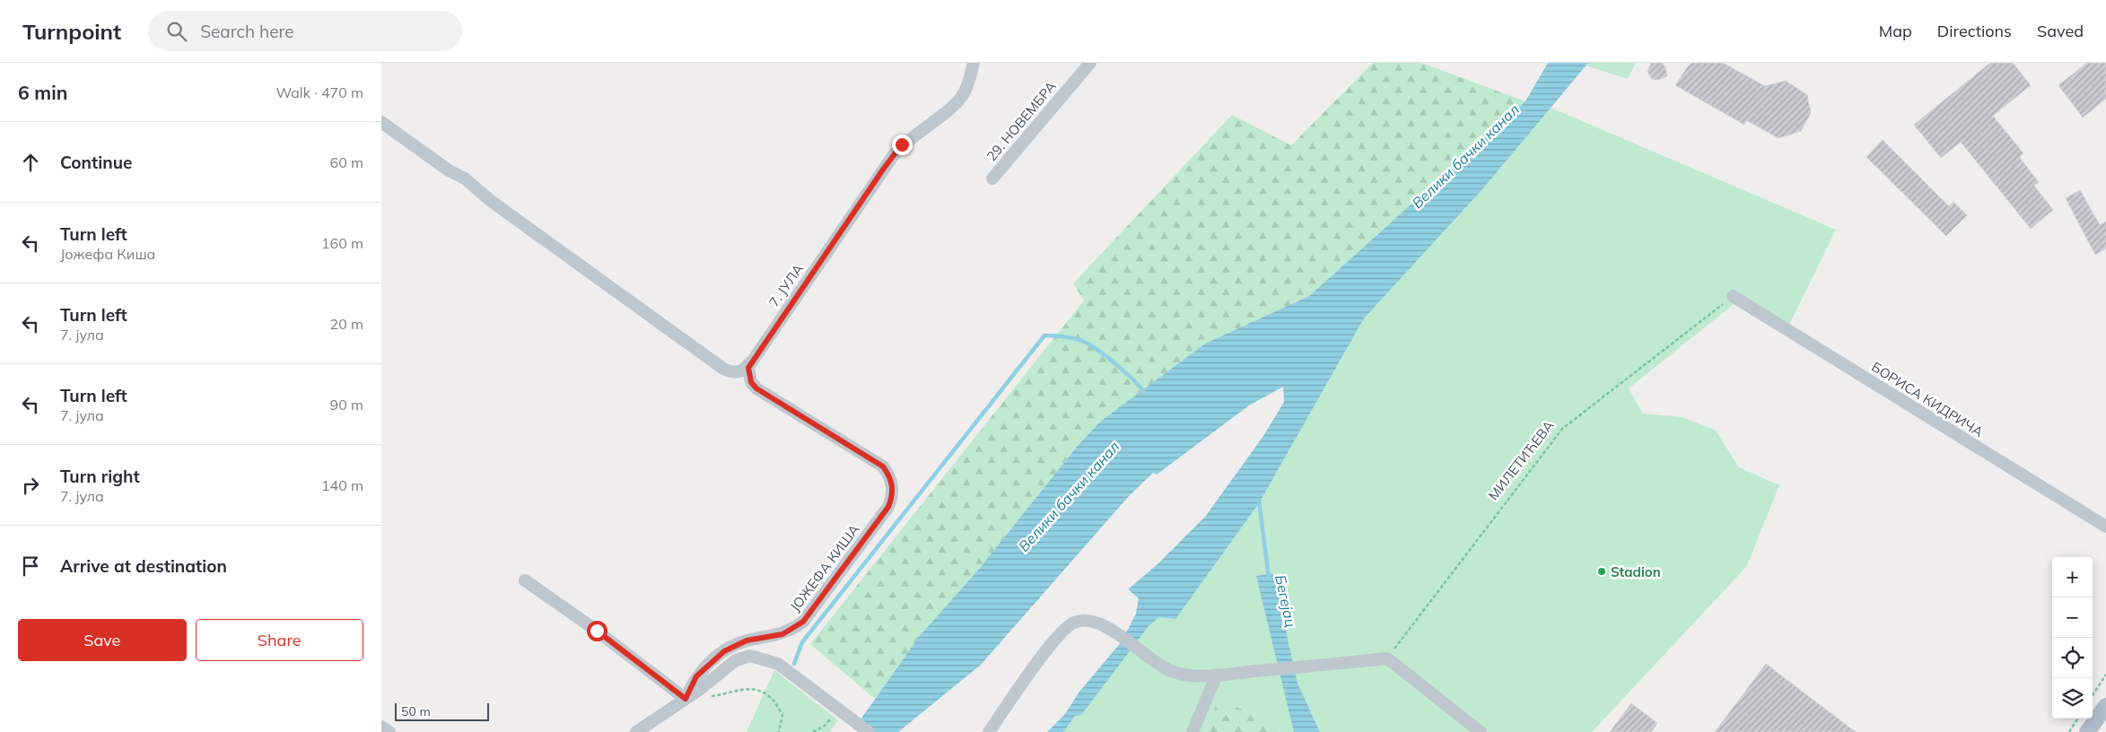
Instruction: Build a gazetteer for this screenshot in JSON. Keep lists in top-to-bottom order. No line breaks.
{"streets":{"street":["29. НОВЕМБРА","7. ЈУЛА","БОРИСА КИДРИЧА","ЈОЖЕФА КИША"],"path":["МИЛЕТИЋЕВА"]},"crossings":[["7. ЈУЛА","ЈОЖЕФА КИША"],["БОРИСА КИДРИЧА","МИЛЕТИЋЕВА"]],"water":["Велики бачки канал","Бегејац"],"places":["Stadion"],"scale_bar":"50 m","page":{"header":"Turnpoint","search":"Search here","nav":["Map","Directions","Saved"],"heading":["6 min","Walk · 470 m"],"list":[["Continue","60 m"],["Turn left","Јожефа Киша","160 m"],["Turn left","7. јула","20 m"],["Turn left","7. јула","90 m"],["Turn right","7. јула","140 m"],"Arrive at destination"],"map_buttons":["+","−"],"buttons":["Save","Share"],"scale":"50 m"}}
